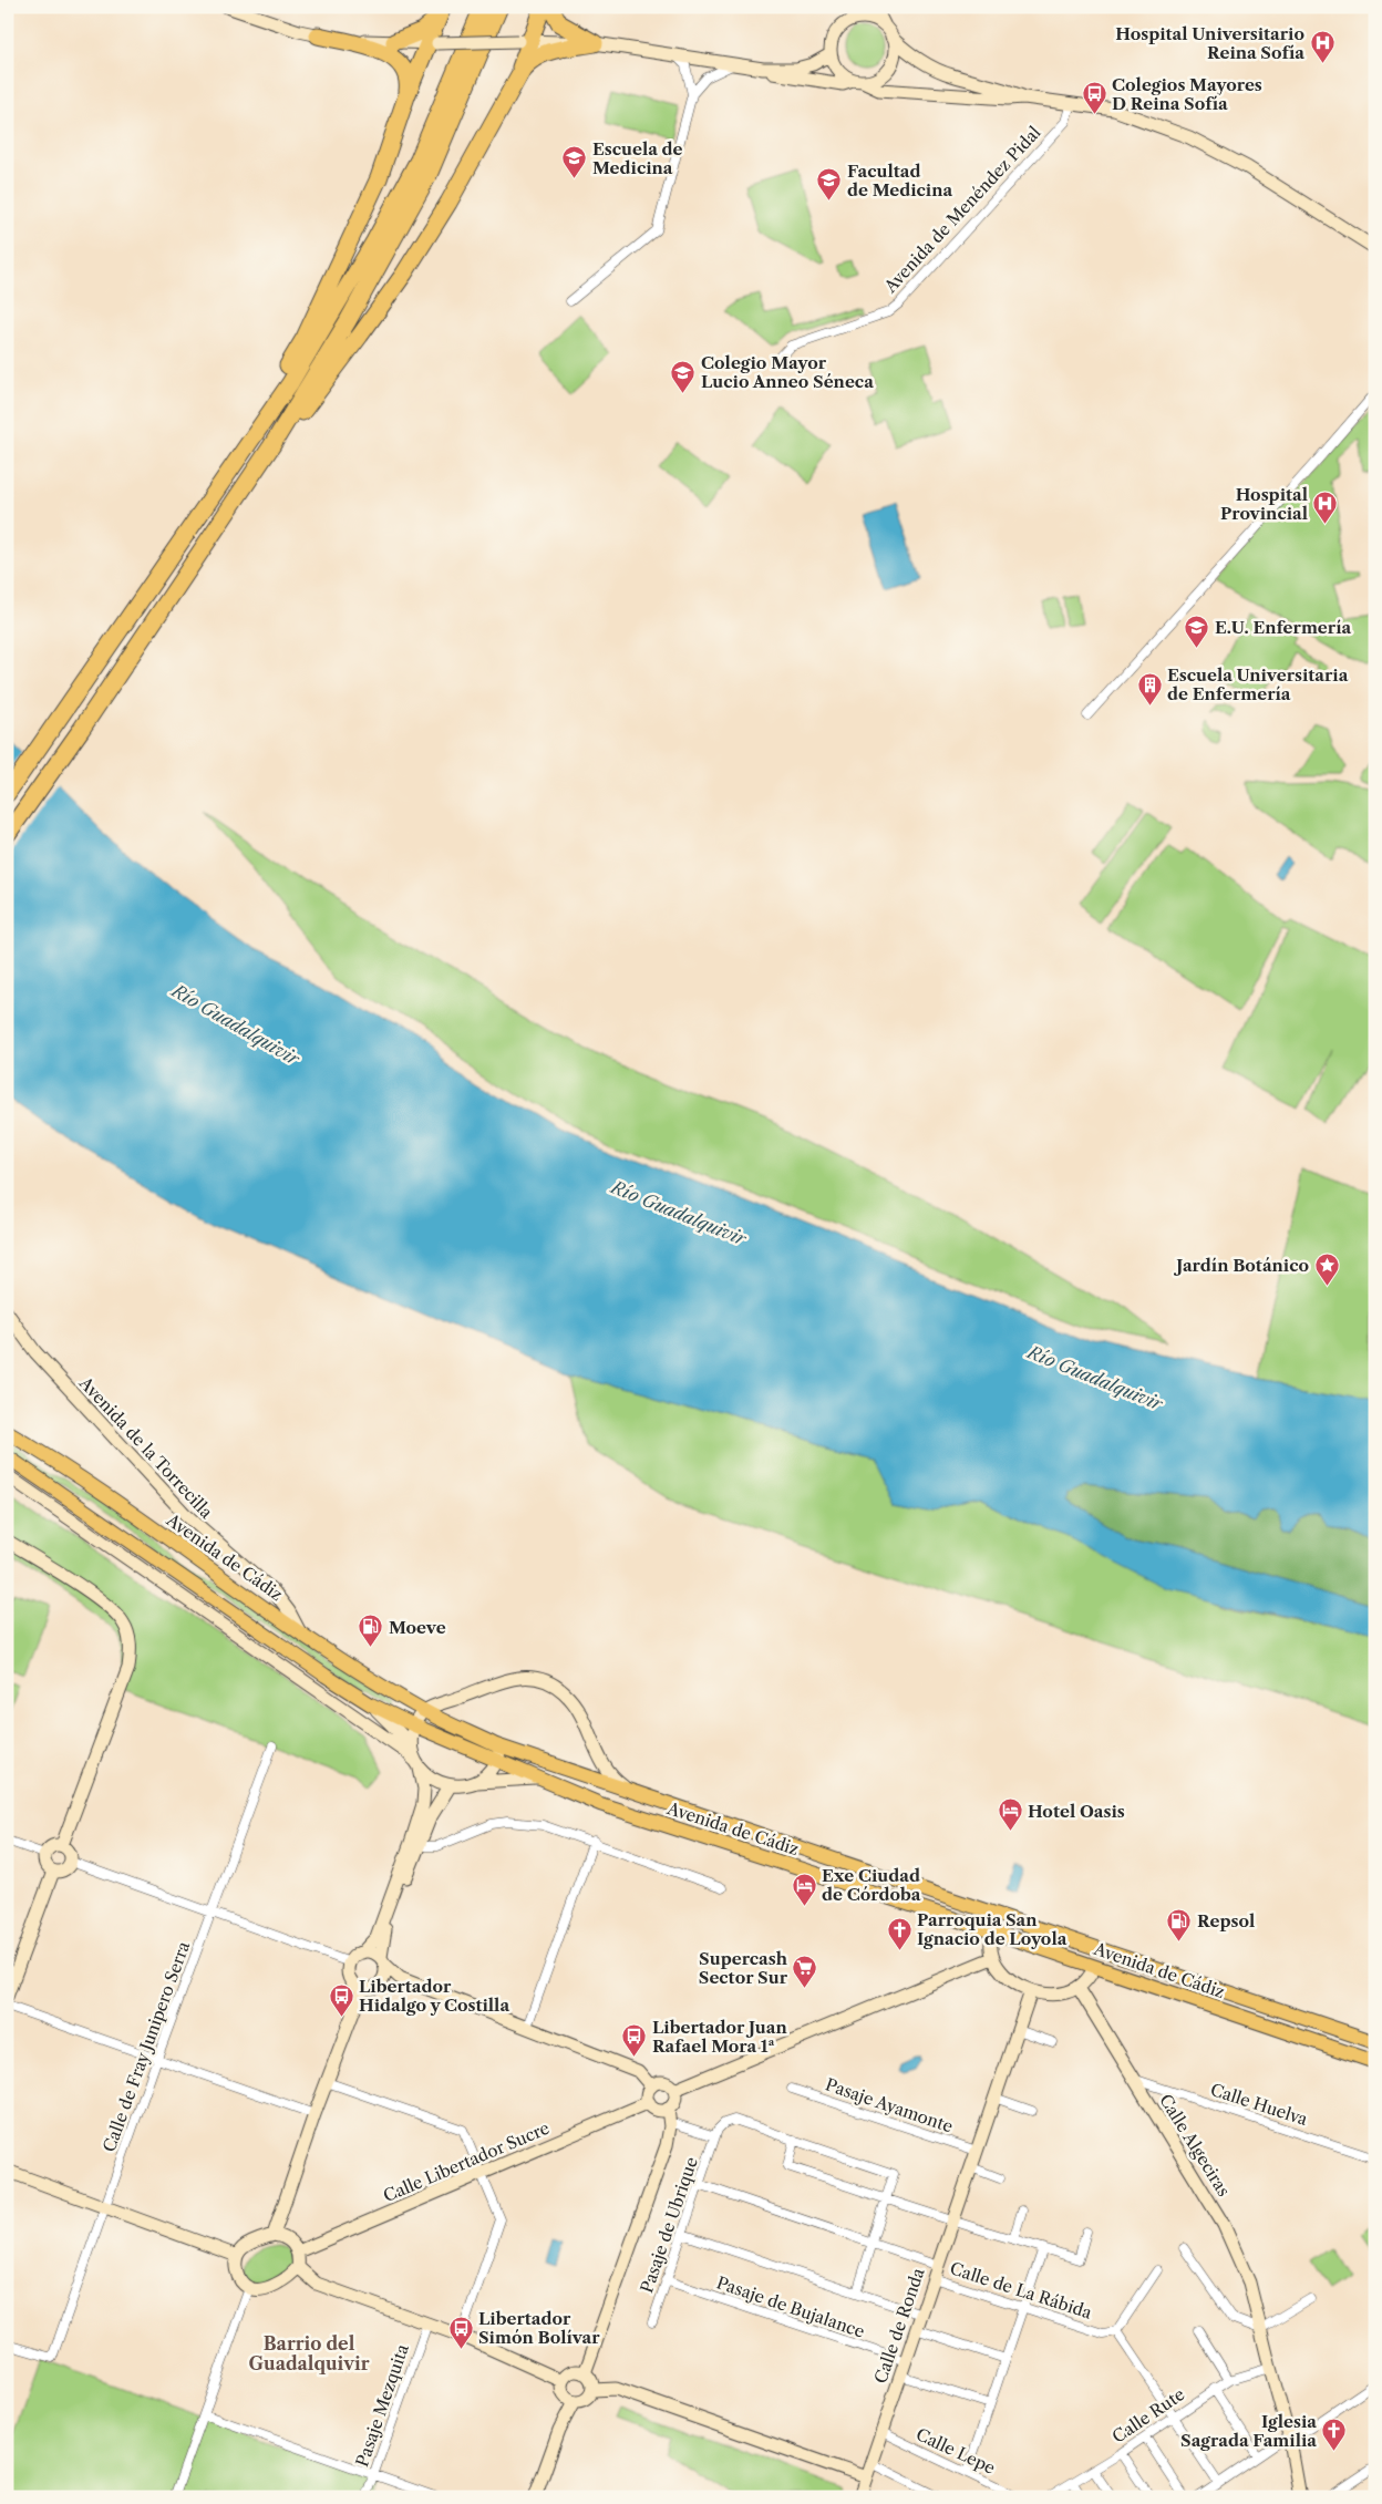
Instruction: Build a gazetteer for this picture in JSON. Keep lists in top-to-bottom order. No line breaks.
{"streets":{"main road":["Avenida de Menéndez Pidal","Avenida de la Torrecilla","Avenida de Cádiz","Calle Algeciras","Calle Libertador Sucre","Calle de Ronda"],"street":["Calle de Fray Junipero Serra","Calle Huelva","Pasaje Ayamonte","Pasaje de Ubrique","Calle de La Rábida","Pasaje de Bujalance","Pasaje Mezquita","Calle Rute","Calle Lepe"]},"crossings":[["Avenida de la Torrecilla","Avenida de Cádiz"],["Calle Huelva","Calle Algeciras"],["Pasaje Ayamonte","Calle de Ronda"],["Calle Algeciras","Calle Rute"],["Pasaje de Ubrique","Calle de La Rábida"],["Pasaje de Ubrique","Pasaje de Bujalance"],["Calle de La Rábida","Calle de Ronda"],["Pasaje de Bujalance","Calle de Ronda"],["Calle de Ronda","Calle Lepe"]],"districts":["Barrio del Guadalquivir"],"water":["Río Guadalquivir"],"places":{"hospital":["Hospital Universitario Reina Sofía","Hospital Provincial"],"bus stop":["Colegios Mayores D Reina Sofía","Libertador Hidalgo y Costilla","Libertador Juan Rafael Mora 1ª","Libertador Simón Bolívar"],"school or university":["Escuela de Medicina","Facultad de Medicina","Colegio Mayor Lucio Anneo Séneca","E.U. Enfermería"],"building":["Escuela Universitaria de Enfermería"],"place":["Jardín Botánico"],"fuel station":["Moeve","Repsol"],"hotel":["Hotel Oasis","Exe Ciudad de Córdoba"],"church":["Parroquia San Ignacio de Loyola","Iglesia Sagrada Familia"],"supermarket":["Supercash Sector Sur"]}}
